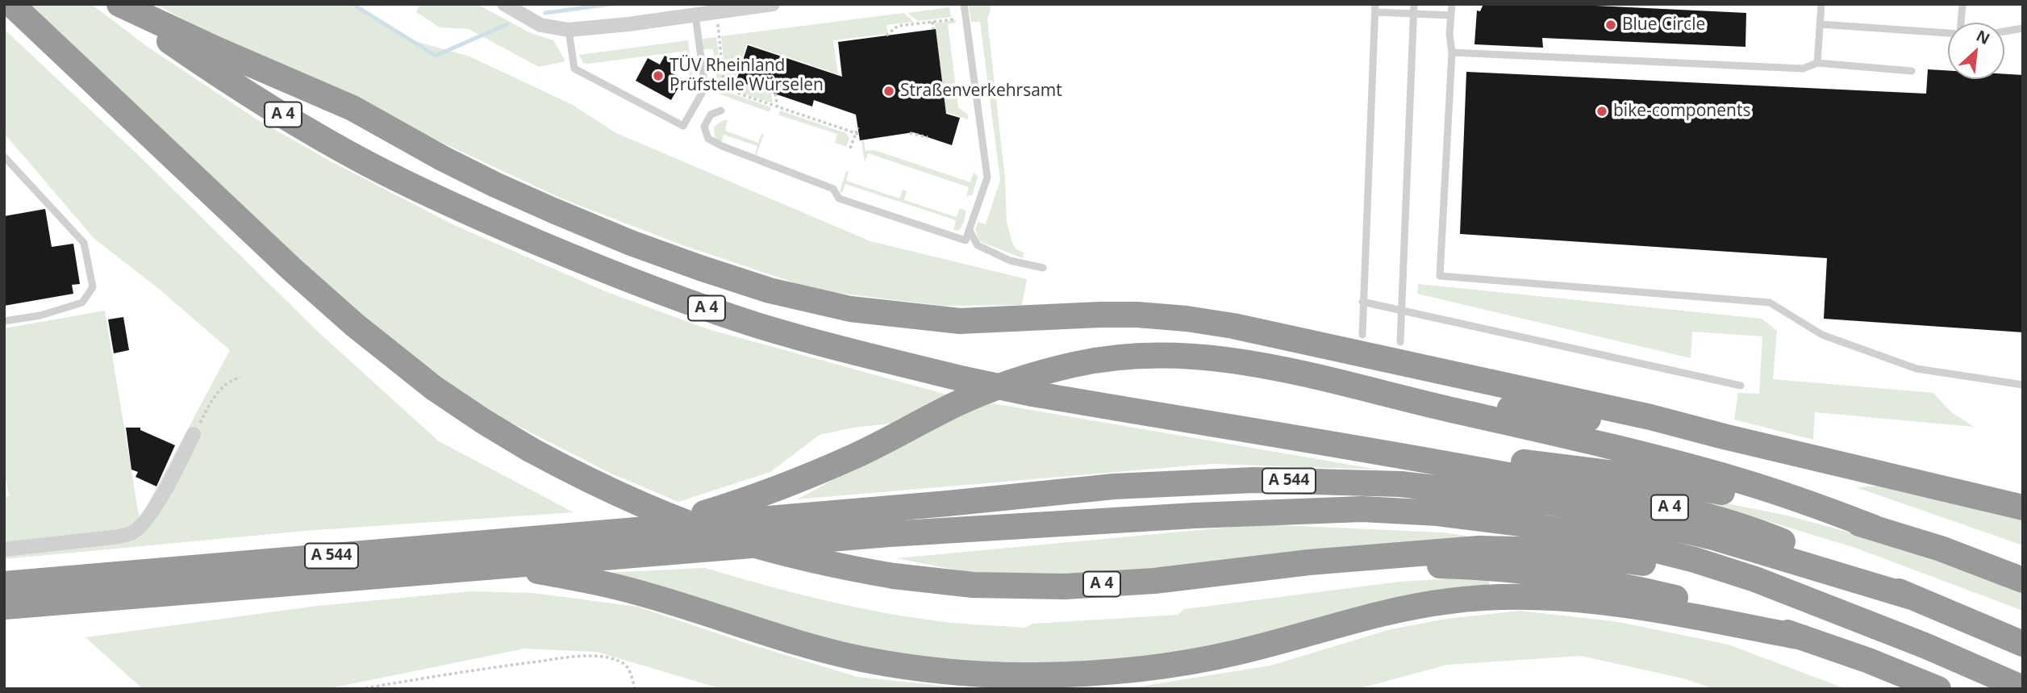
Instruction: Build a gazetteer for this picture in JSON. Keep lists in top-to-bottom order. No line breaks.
{"streets":{"highway":["A 4","A 544"]},"crossings":[["A 4","A 544"]],"places":["Blue Circle","TÜV Rheinland Prüfstelle Würselen","Straßenverkehrsamt","bike-components"],"north":"top right"}
